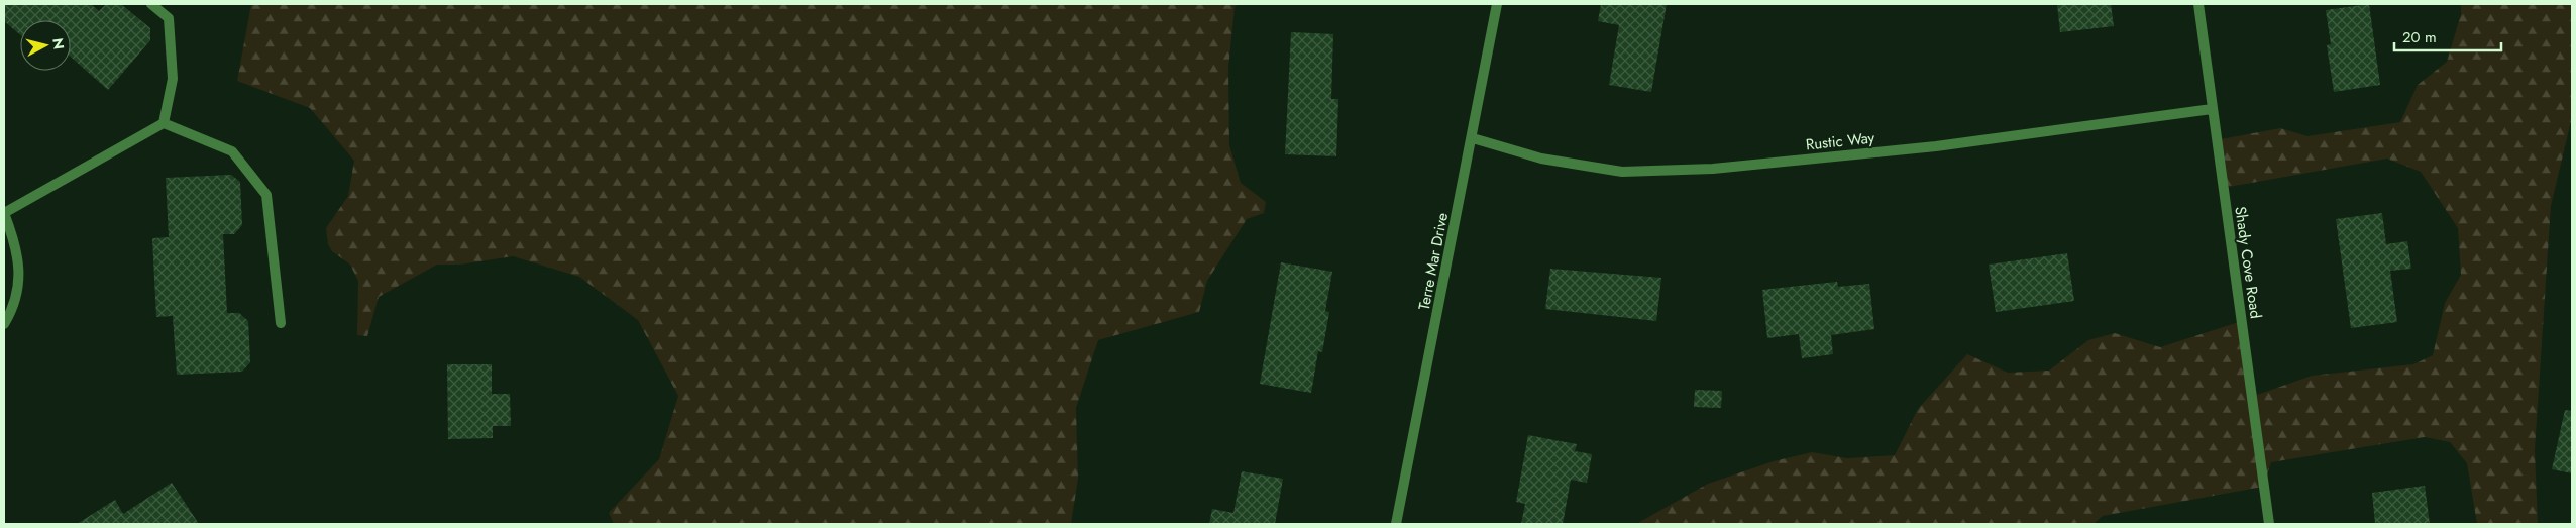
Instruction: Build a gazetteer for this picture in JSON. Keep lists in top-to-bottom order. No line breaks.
{"streets":{"street":["Rustic Way","Terre Mar Drive","Shady Cove Road"]},"crossings":[["Rustic Way","Terre Mar Drive"],["Rustic Way","Shady Cove Road"]],"scale_bar":"20 m","north":"right"}
